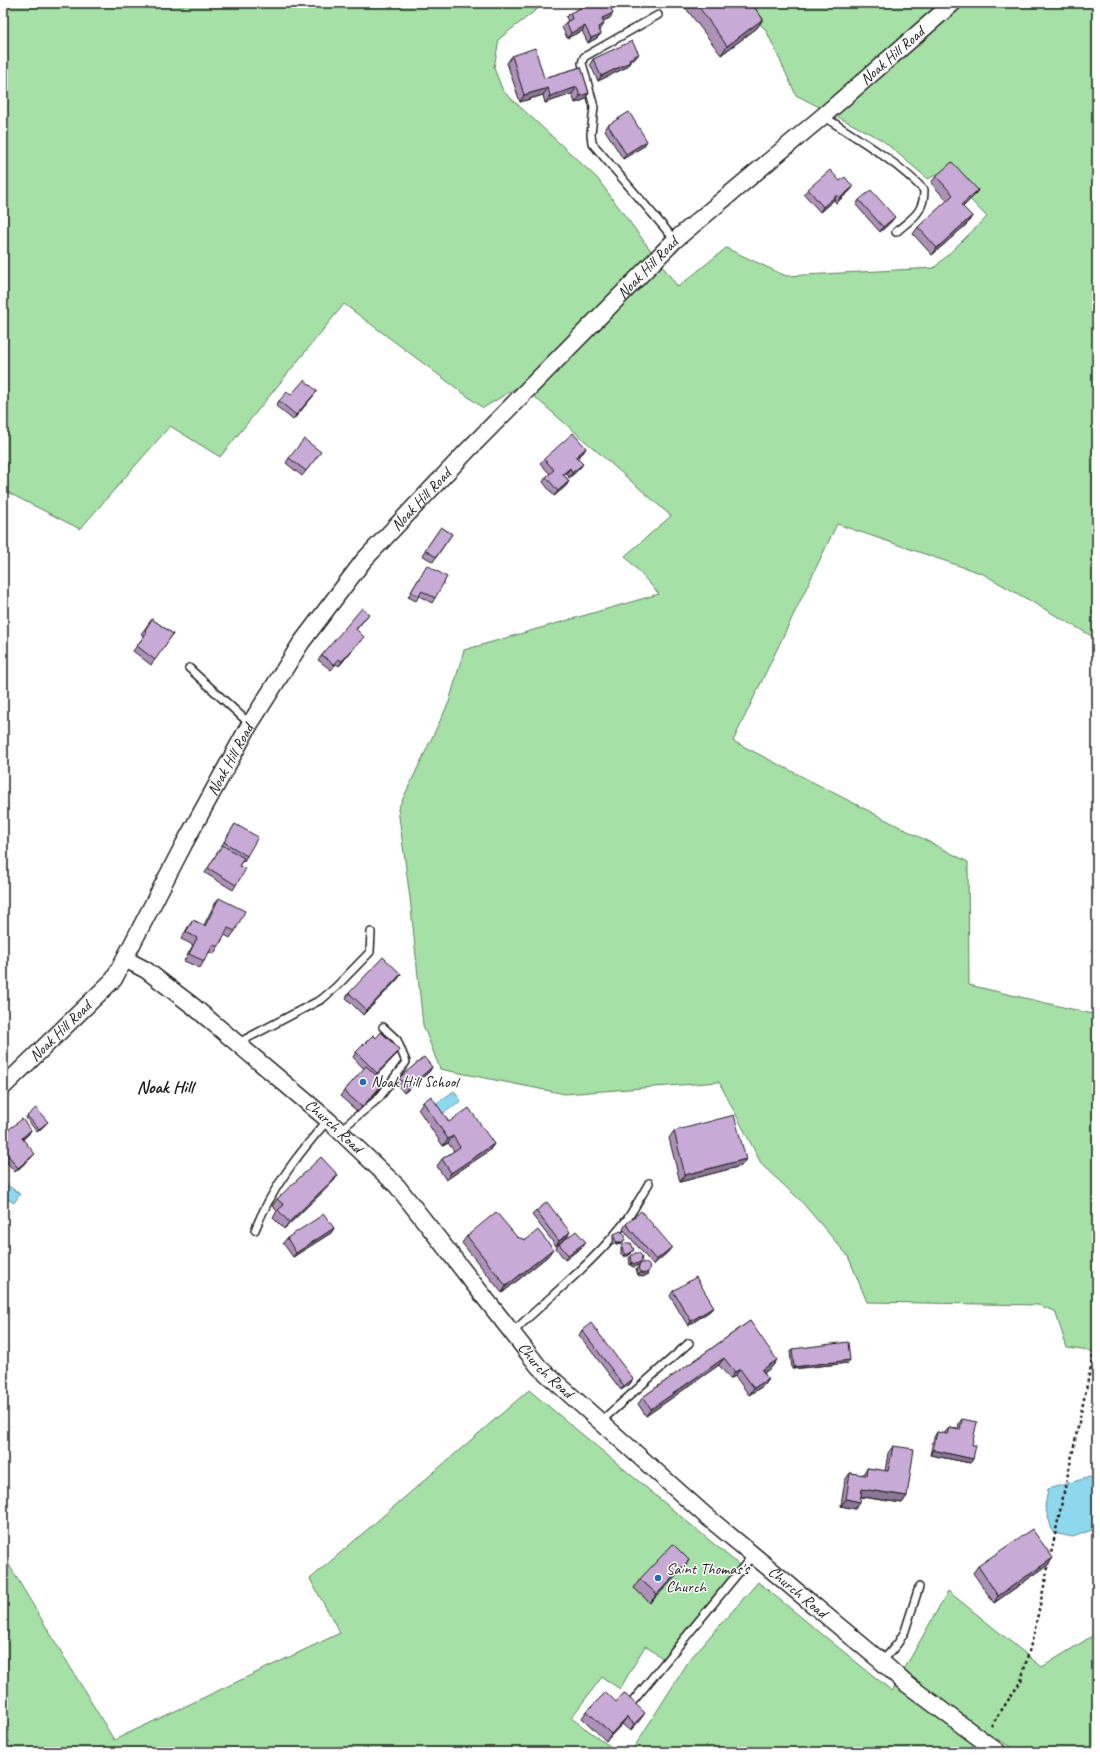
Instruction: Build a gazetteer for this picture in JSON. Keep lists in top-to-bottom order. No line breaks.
{"streets":{"street":["Noak Hill Road","Church Road"]},"crossings":[["Noak Hill Road","Church Road"]],"districts":["Noak Hill"],"places":["Noak Hill School","Saint Thomas's Church"]}
